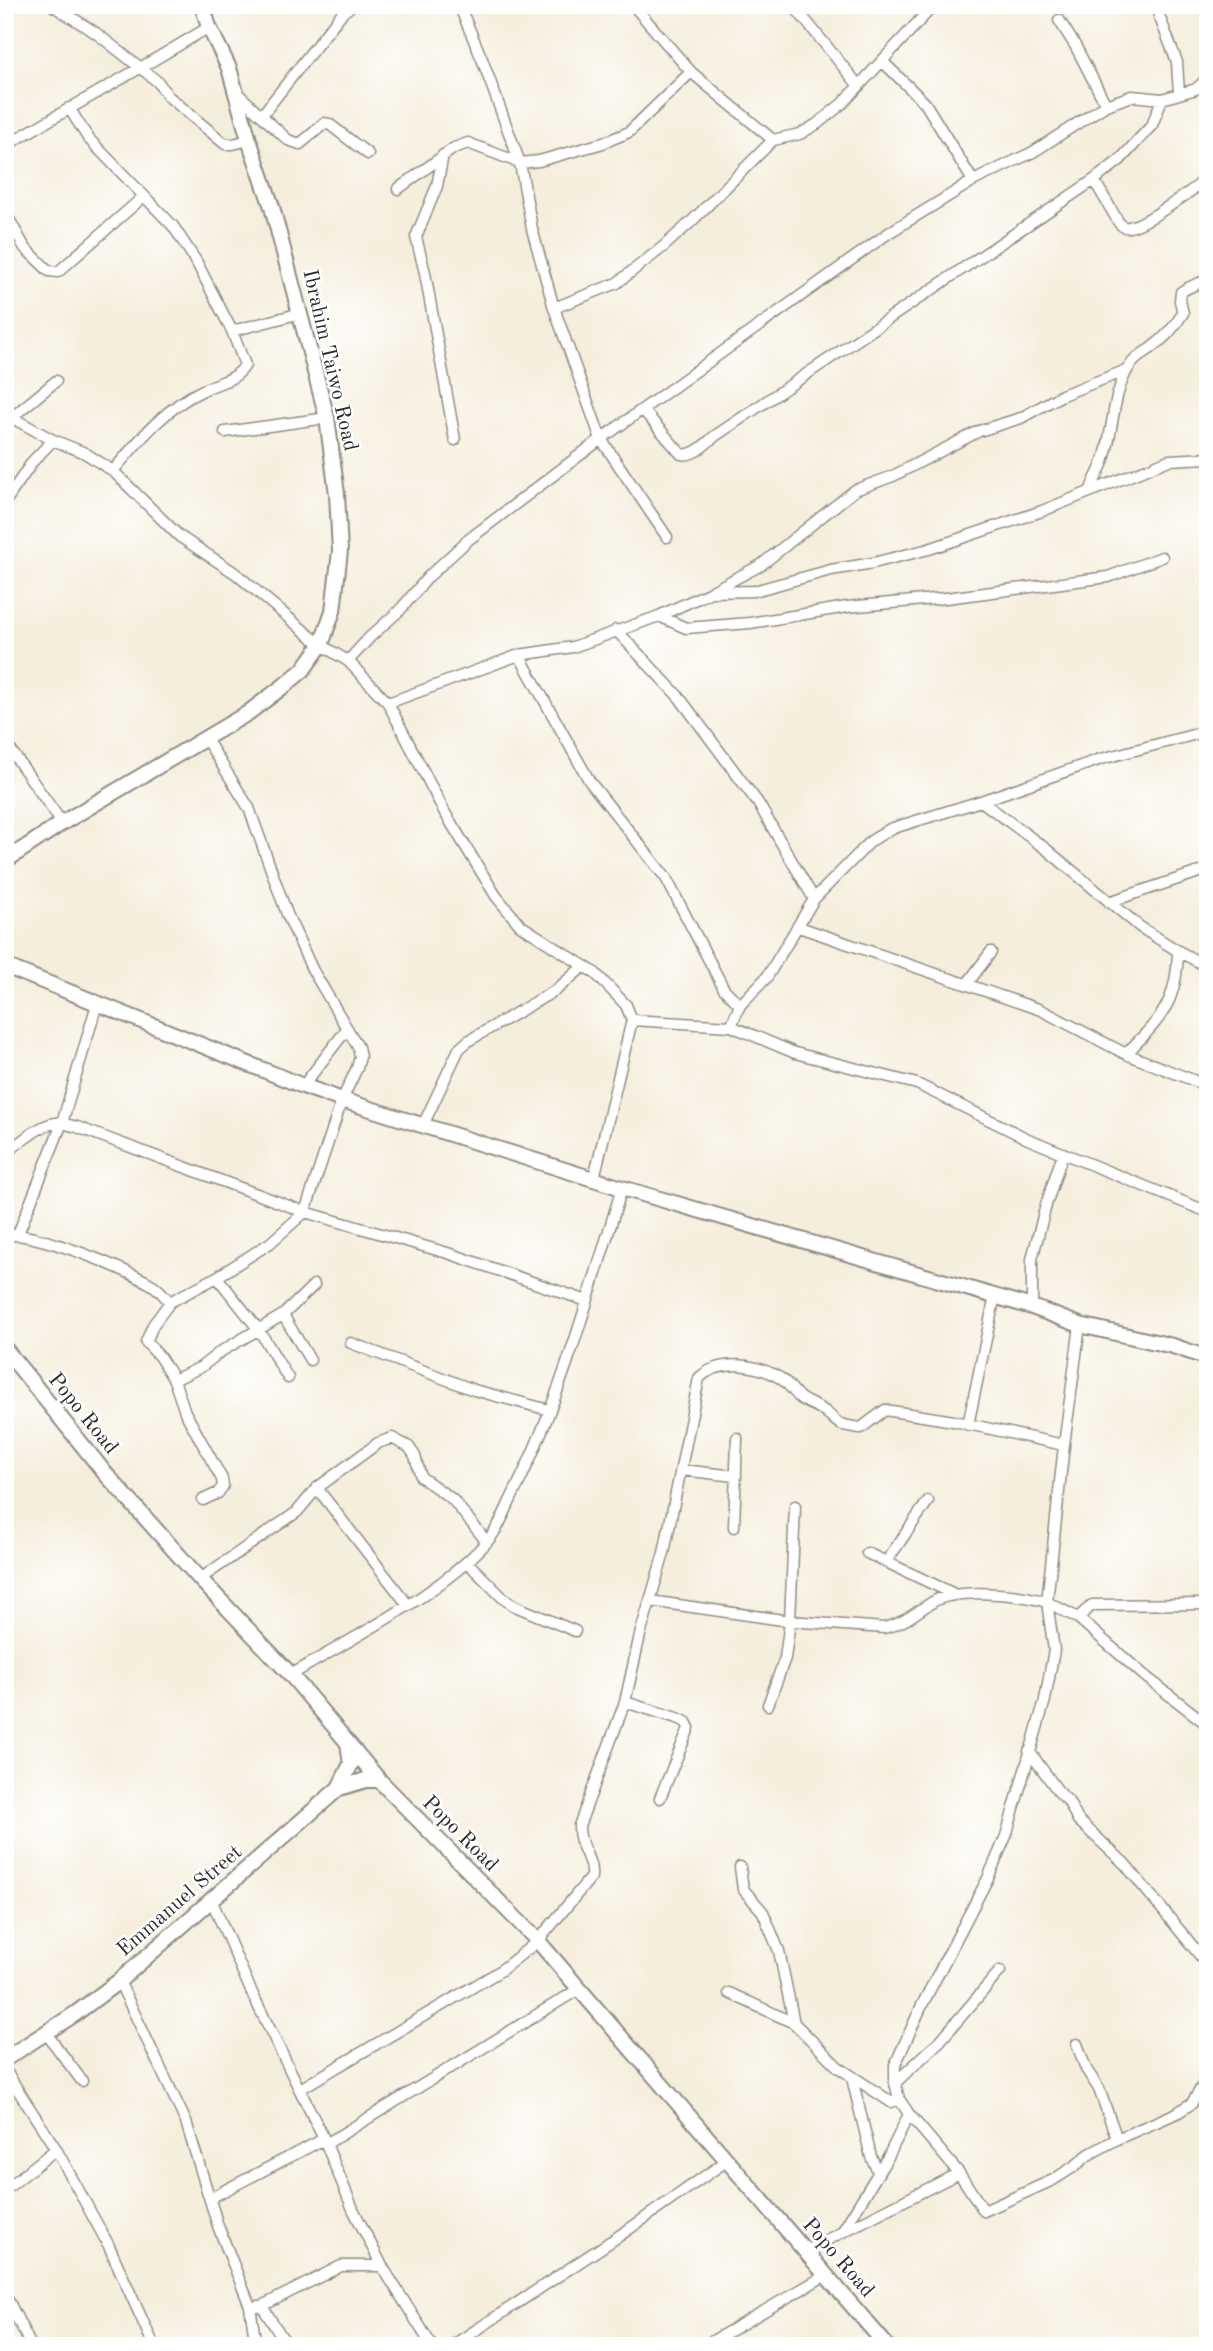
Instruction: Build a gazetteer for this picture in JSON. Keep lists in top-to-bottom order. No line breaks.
{"streets":{"main road":["Ibrahim Taiwo Road","Popo Road","Emmanuel Street"]},"crossings":[["Popo Road","Emmanuel Street"]]}
